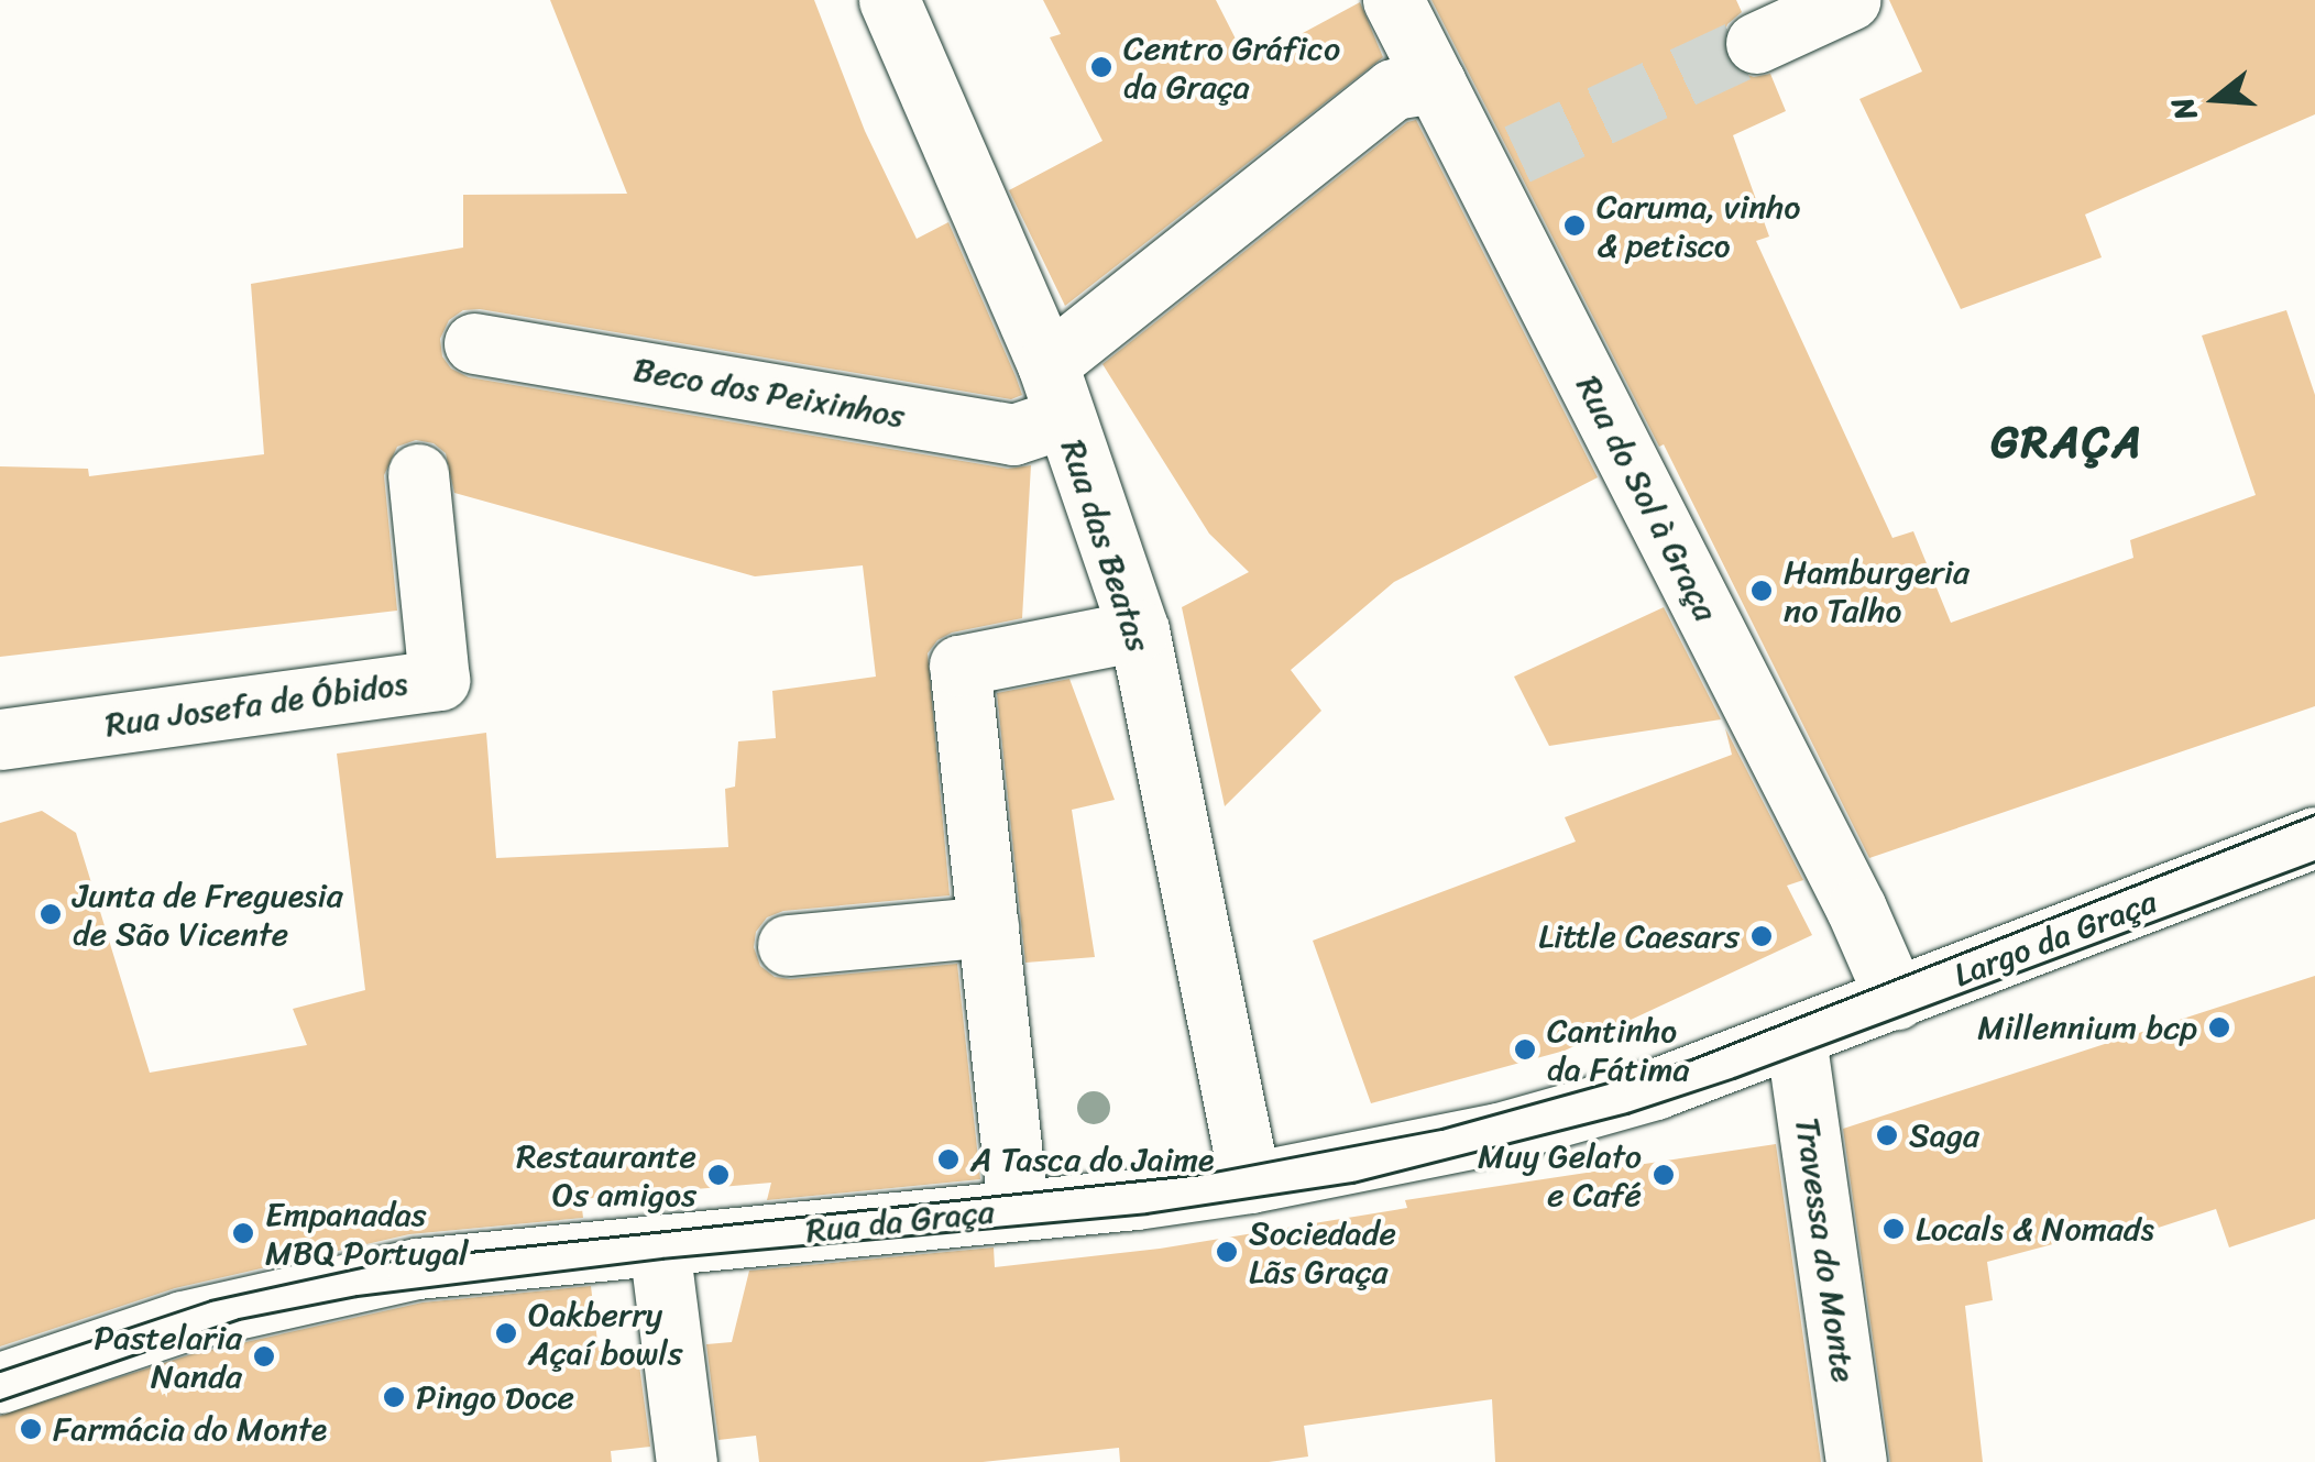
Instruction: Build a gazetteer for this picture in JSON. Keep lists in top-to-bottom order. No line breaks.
{"streets":{"street":["Beco dos Peixinhos","Rua do Sol à Graça","Rua das Beatas","Rua Josefa de Óbidos","Largo da Graça","Rua da Graça","Travessa do Monte"]},"crossings":[["Beco dos Peixinhos","Rua do Sol à Graça"],["Beco dos Peixinhos","Rua das Beatas"],["Rua do Sol à Graça","Largo da Graça"],["Rua das Beatas","Rua da Graça"],["Largo da Graça","Rua da Graça"],["Largo da Graça","Travessa do Monte"],["Rua da Graça","Travessa do Monte"]],"districts":["GRAÇA"],"places":["Centro Gráfico da Graça","Caruma, vinho & petisco","Hamburgeria no Talho","Junta de Freguesia de São Vicente","Little Caesars","Millennium bcp","Cantinho da Fátima","Saga","A Tasca do Jaime","Restaurante Os amigos","Muy Gelato e Café","Locals & Nomads","Empanadas MBQ Portugal","Sociedade Lãs Graça","Oakberry Açaí bowls","Pastelaria Nanda","Pingo Doce","Farmácia do Monte"],"north":"left"}
